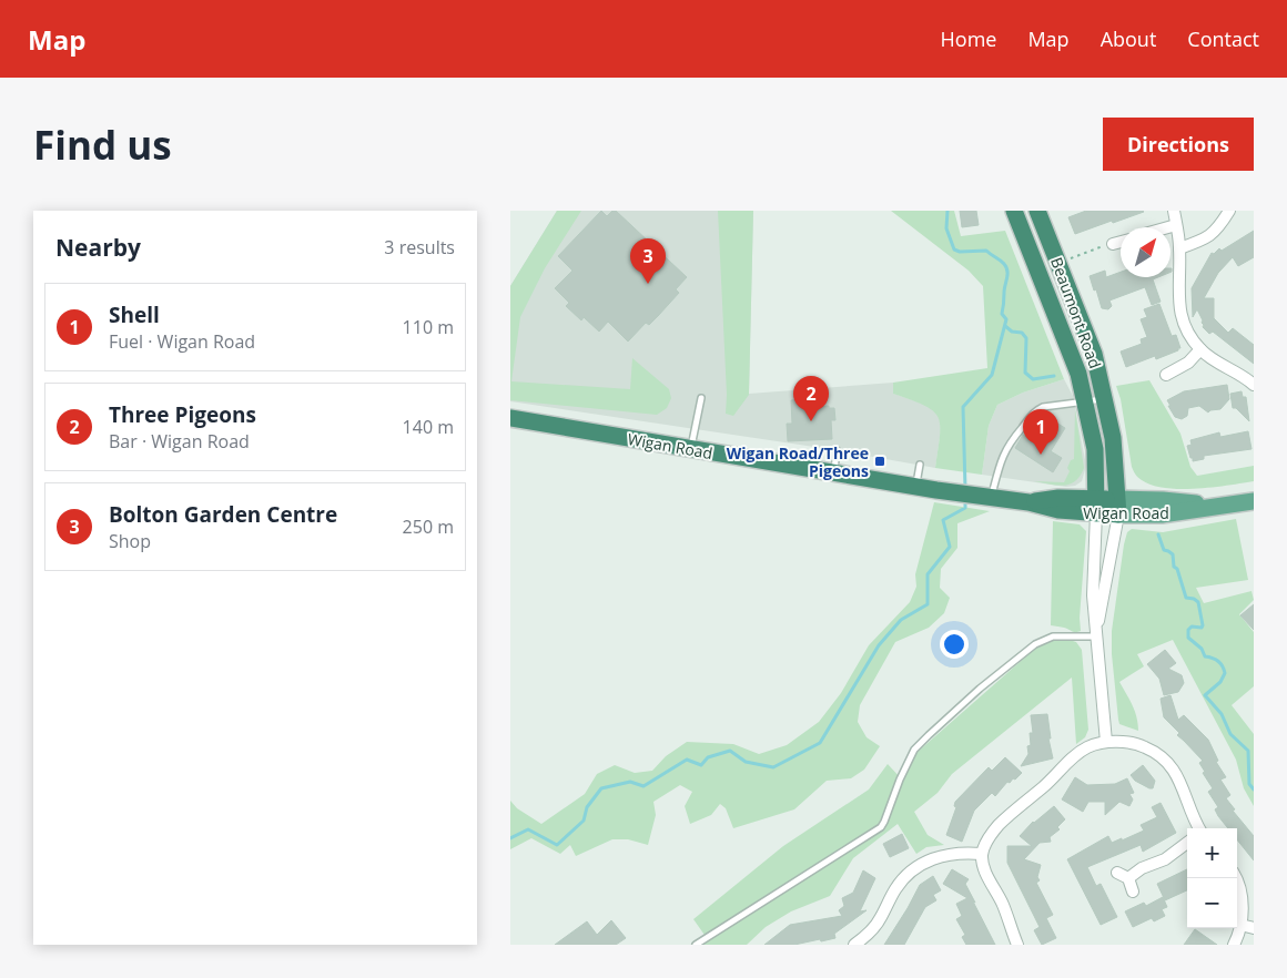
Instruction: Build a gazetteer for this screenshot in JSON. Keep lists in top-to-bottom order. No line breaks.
{"streets":{"highway":["Beaumont Road","Wigan Road"]},"crossings":[["Beaumont Road","Wigan Road"]],"places":{"transit":["Wigan Road/Three Pigeons"]},"north":"top right","page":{"header":"Map","nav":["Home","Map","About","Contact"],"buttons":"Directions","title":"Find us","heading":["Nearby","3 results"],"pins":["3","2","1"],"list":[{"mark":"1","name":"Shell","note":"Fuel · Wigan Road","value":"110 m"},{"mark":"2","name":"Three Pigeons","note":"Bar · Wigan Road","value":"140 m"},{"mark":"3","name":"Bolton Garden Centre","note":"Shop","value":"250 m"}],"map_buttons":["+","−"]}}
